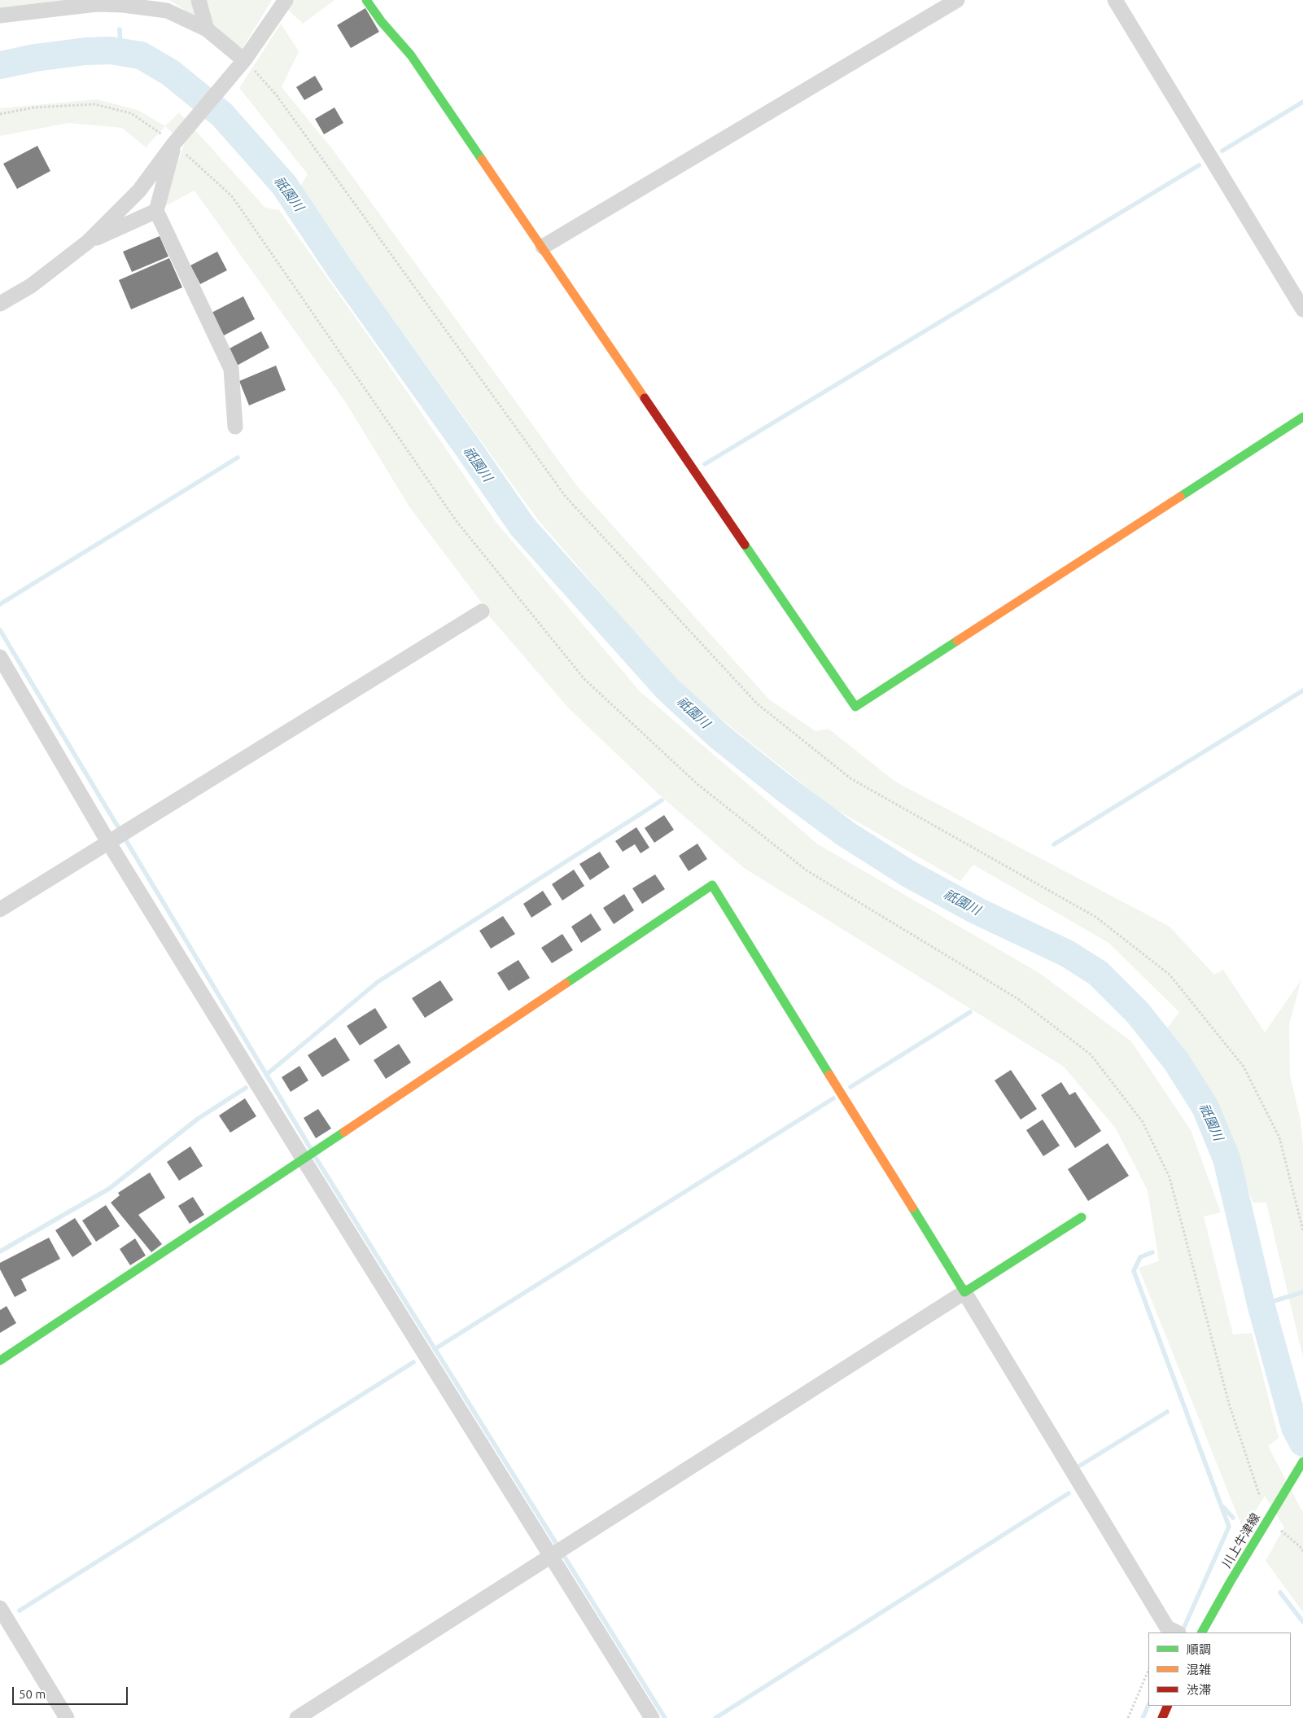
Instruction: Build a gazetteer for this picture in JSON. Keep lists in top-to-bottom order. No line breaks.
{"streets":{"street":["川上牛津線"]},"water":["祇園川"],"legend":["順調","混雑","渋滞"],"scale_bar":"50 m"}
